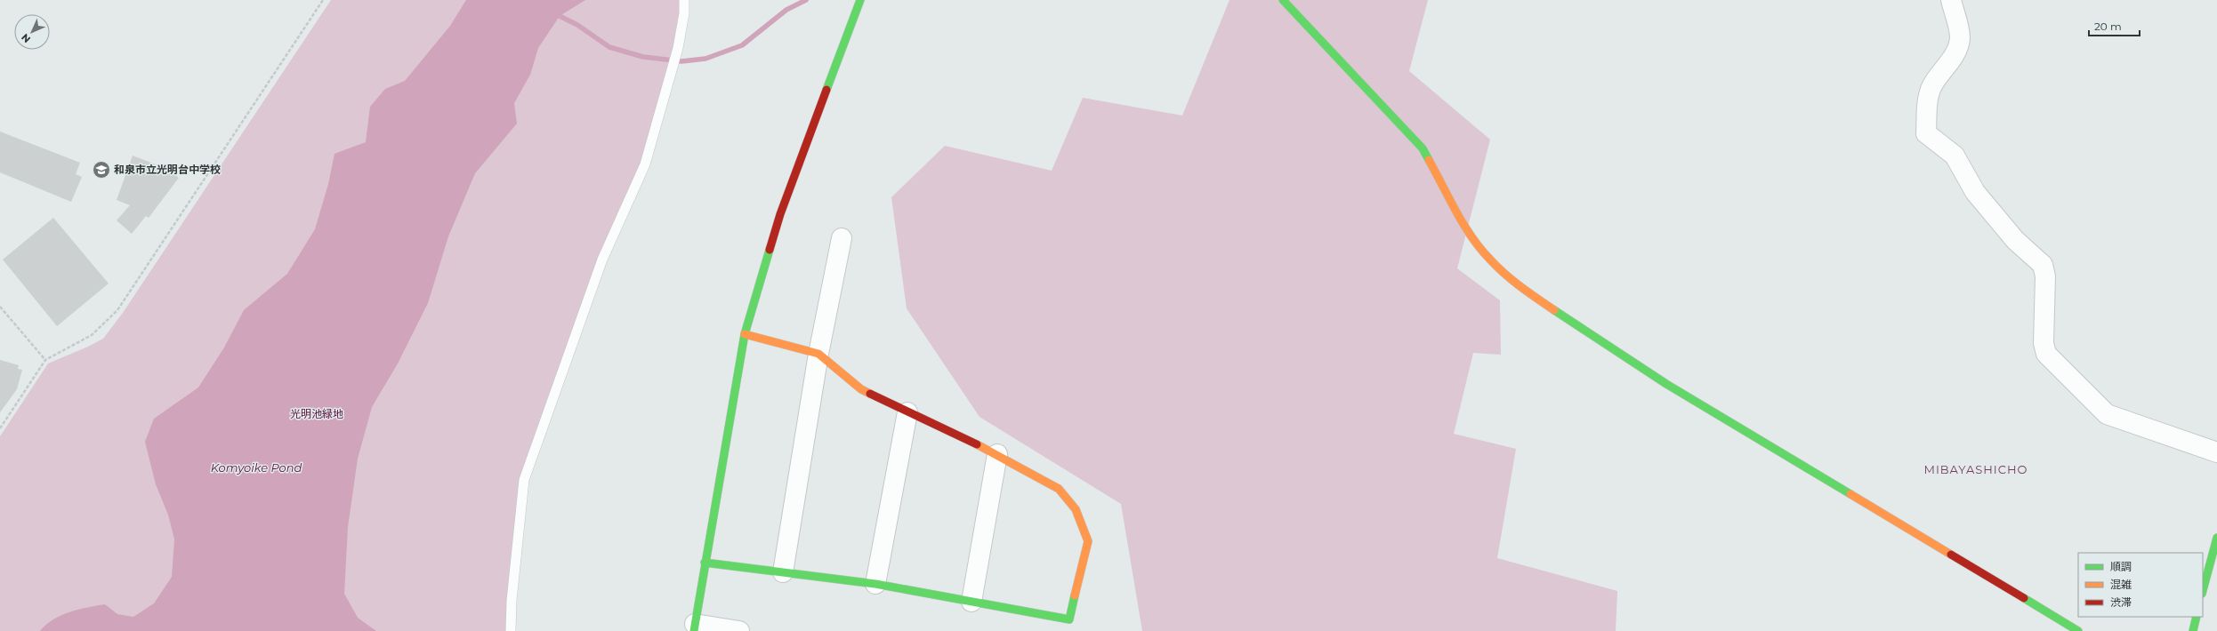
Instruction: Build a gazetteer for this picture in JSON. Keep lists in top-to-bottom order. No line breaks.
{"districts":["MIBAYASHICHO"],"water":["Komyoike Pond"],"parks":["光明池緑地"],"places":{"school or university":["和泉市立光明台中学校"]},"legend":["順調","混雑","渋滞"],"scale_bar":"20 m","north":"bottom left"}
